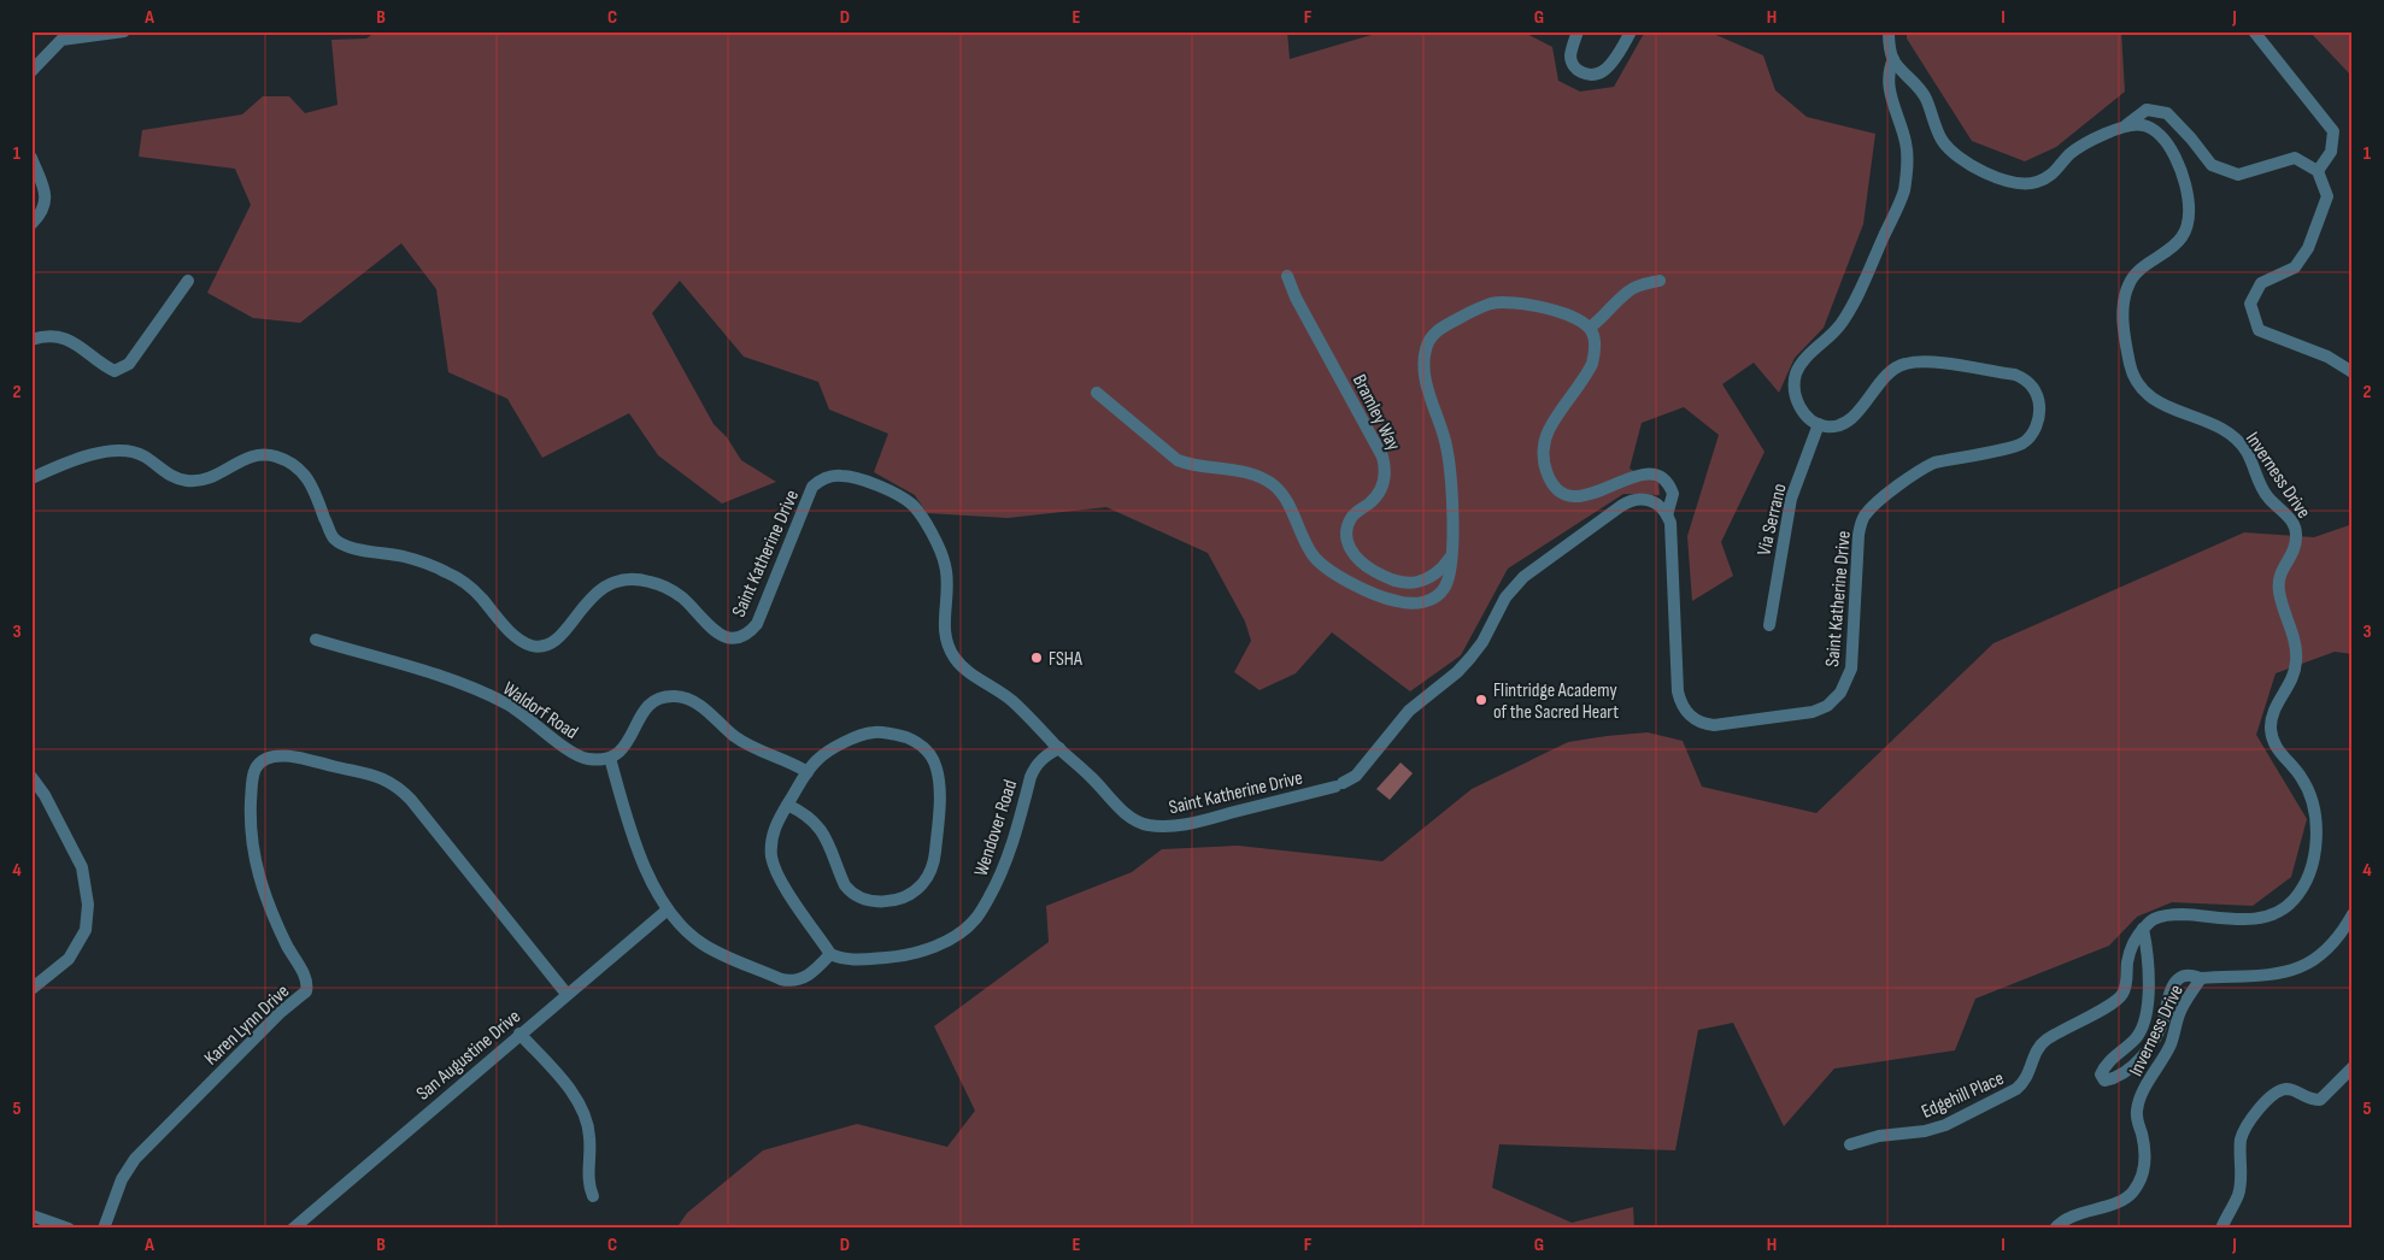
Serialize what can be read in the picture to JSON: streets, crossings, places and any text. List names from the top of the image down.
{
  "streets": {
    "street": [
      "Bramley Way",
      "Inverness Drive",
      "Via Serrano",
      "Saint Katherine Drive",
      "Waldorf Road",
      "Wendover Road",
      "Karen Lynn Drive",
      "San Augustine Drive",
      "Edgehill Place"
    ]
  },
  "crossings": [
    ["Inverness Drive", "Edgehill Place"],
    ["Via Serrano", "Saint Katherine Drive"],
    ["Saint Katherine Drive", "Wendover Road"],
    ["Karen Lynn Drive", "San Augustine Drive"]
  ],
  "places": ["FSHA", "Flintridge Academy of the Sacred Heart"],
  "grid": {
    "columns": [
      "A",
      "B",
      "C",
      "D",
      "E",
      "F",
      "G",
      "H",
      "I",
      "J"
    ],
    "rows": [
      "1",
      "2",
      "3",
      "4",
      "5"
    ]
  }
}
